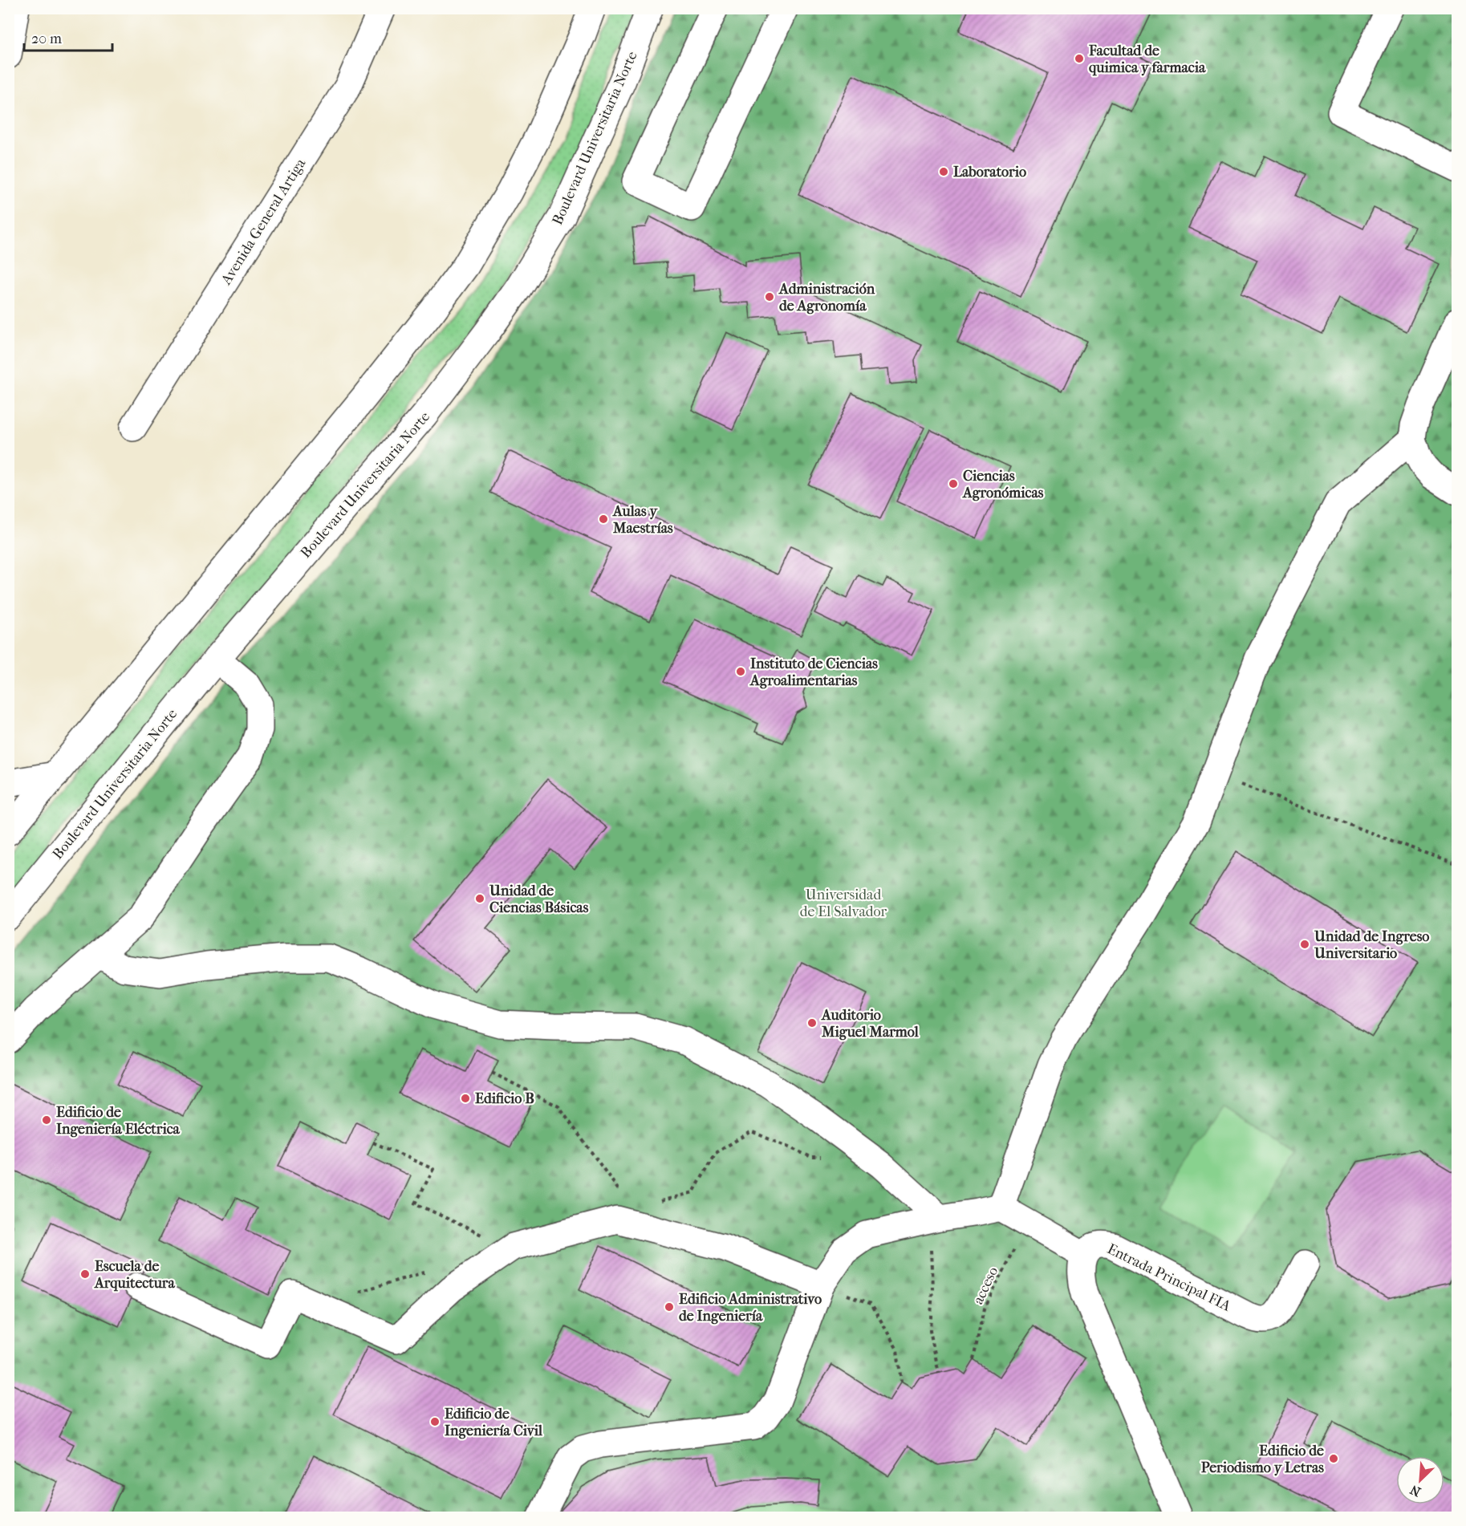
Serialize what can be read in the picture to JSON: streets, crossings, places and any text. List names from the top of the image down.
{
  "streets": {
    "main road": ["Boulevard Universitaria Norte", "Avenida General Artiga", "Entrada Principal FIA"],
    "path": ["acceso"]
  },
  "parks": ["Universidad de El Salvador"],
  "places": [
    "Facultad de quimica y farmacia",
    "Laboratorio",
    "Administración de Agronomía",
    "Ciencias Agronómicas",
    "Aulas y Maestrías",
    "Instituto de Ciencias Agroalimentarias",
    "Unidad de Ciencias Básicas",
    "Unidad de Ingreso Universitario",
    "Auditorio Miguel Marmol",
    "Edificio B",
    "Edificio de Ingeniería Eléctrica",
    "Escuela de Arquitectura",
    "Edificio Administrativo de Ingeniería",
    "Edificio de Ingeniería Civil",
    "Edificio de Periodismo y Letras"
  ],
  "scale_bar": "20 m",
  "north": "bottom left"
}
